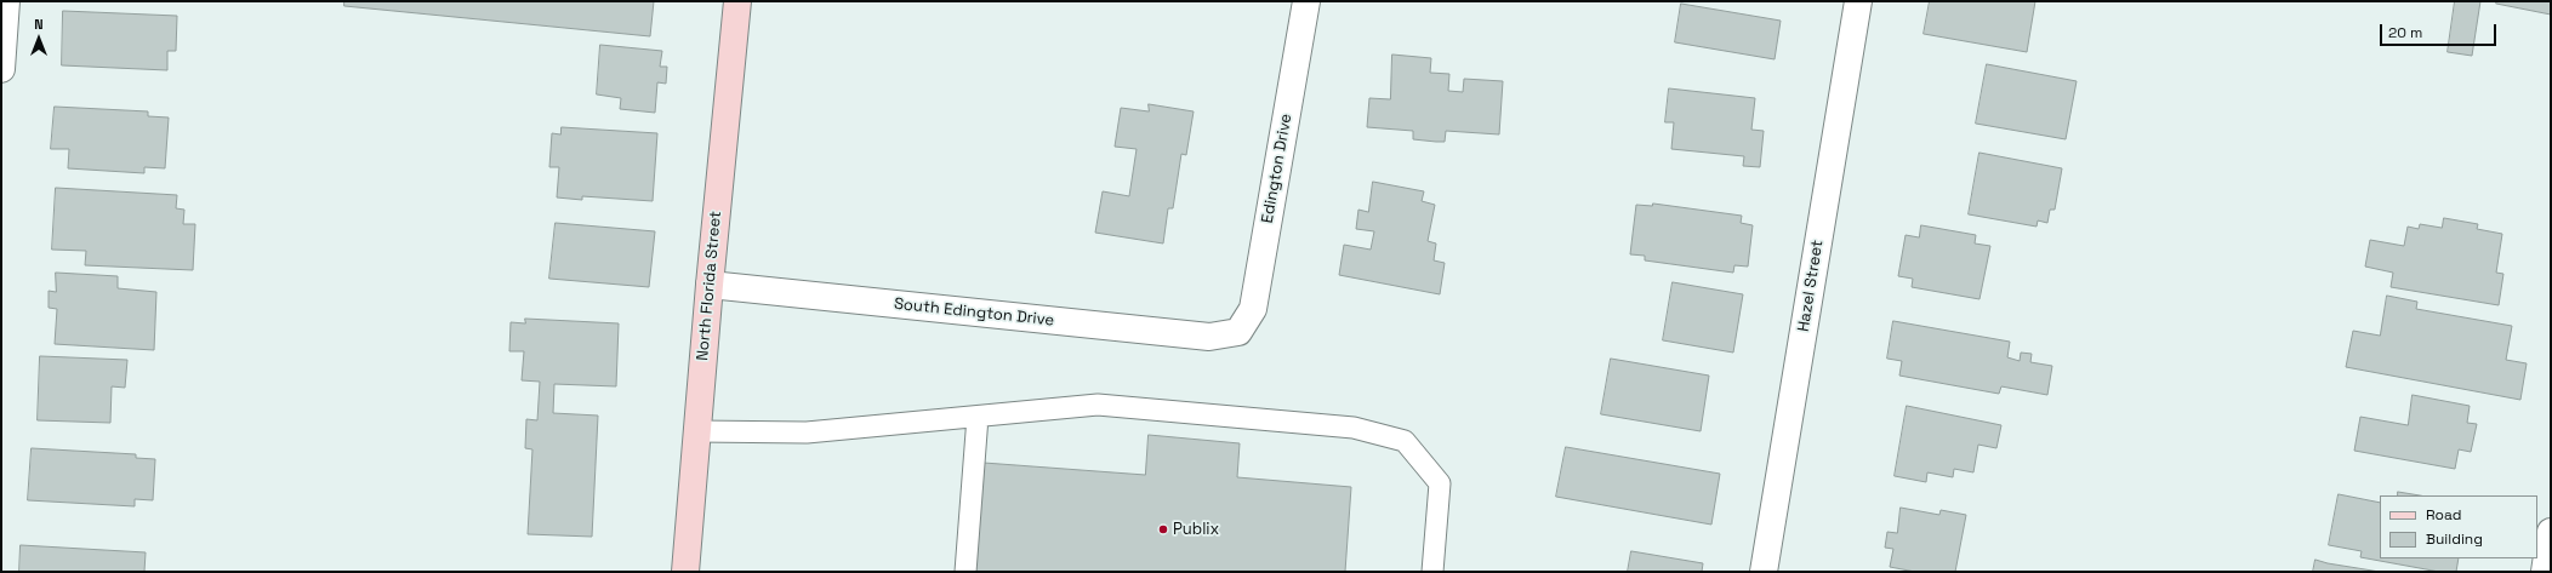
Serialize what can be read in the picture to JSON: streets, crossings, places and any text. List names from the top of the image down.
{
  "streets": {
    "street": [
      "Edington Drive",
      "North Florida Street",
      "Hazel Street",
      "South Edington Drive"
    ]
  },
  "crossings": [
    ["Edington Drive", "South Edington Drive"],
    ["North Florida Street", "South Edington Drive"]
  ],
  "places": ["Publix"],
  "legend": ["Road", "Building"],
  "scale_bar": "20 m",
  "north": "top"
}
